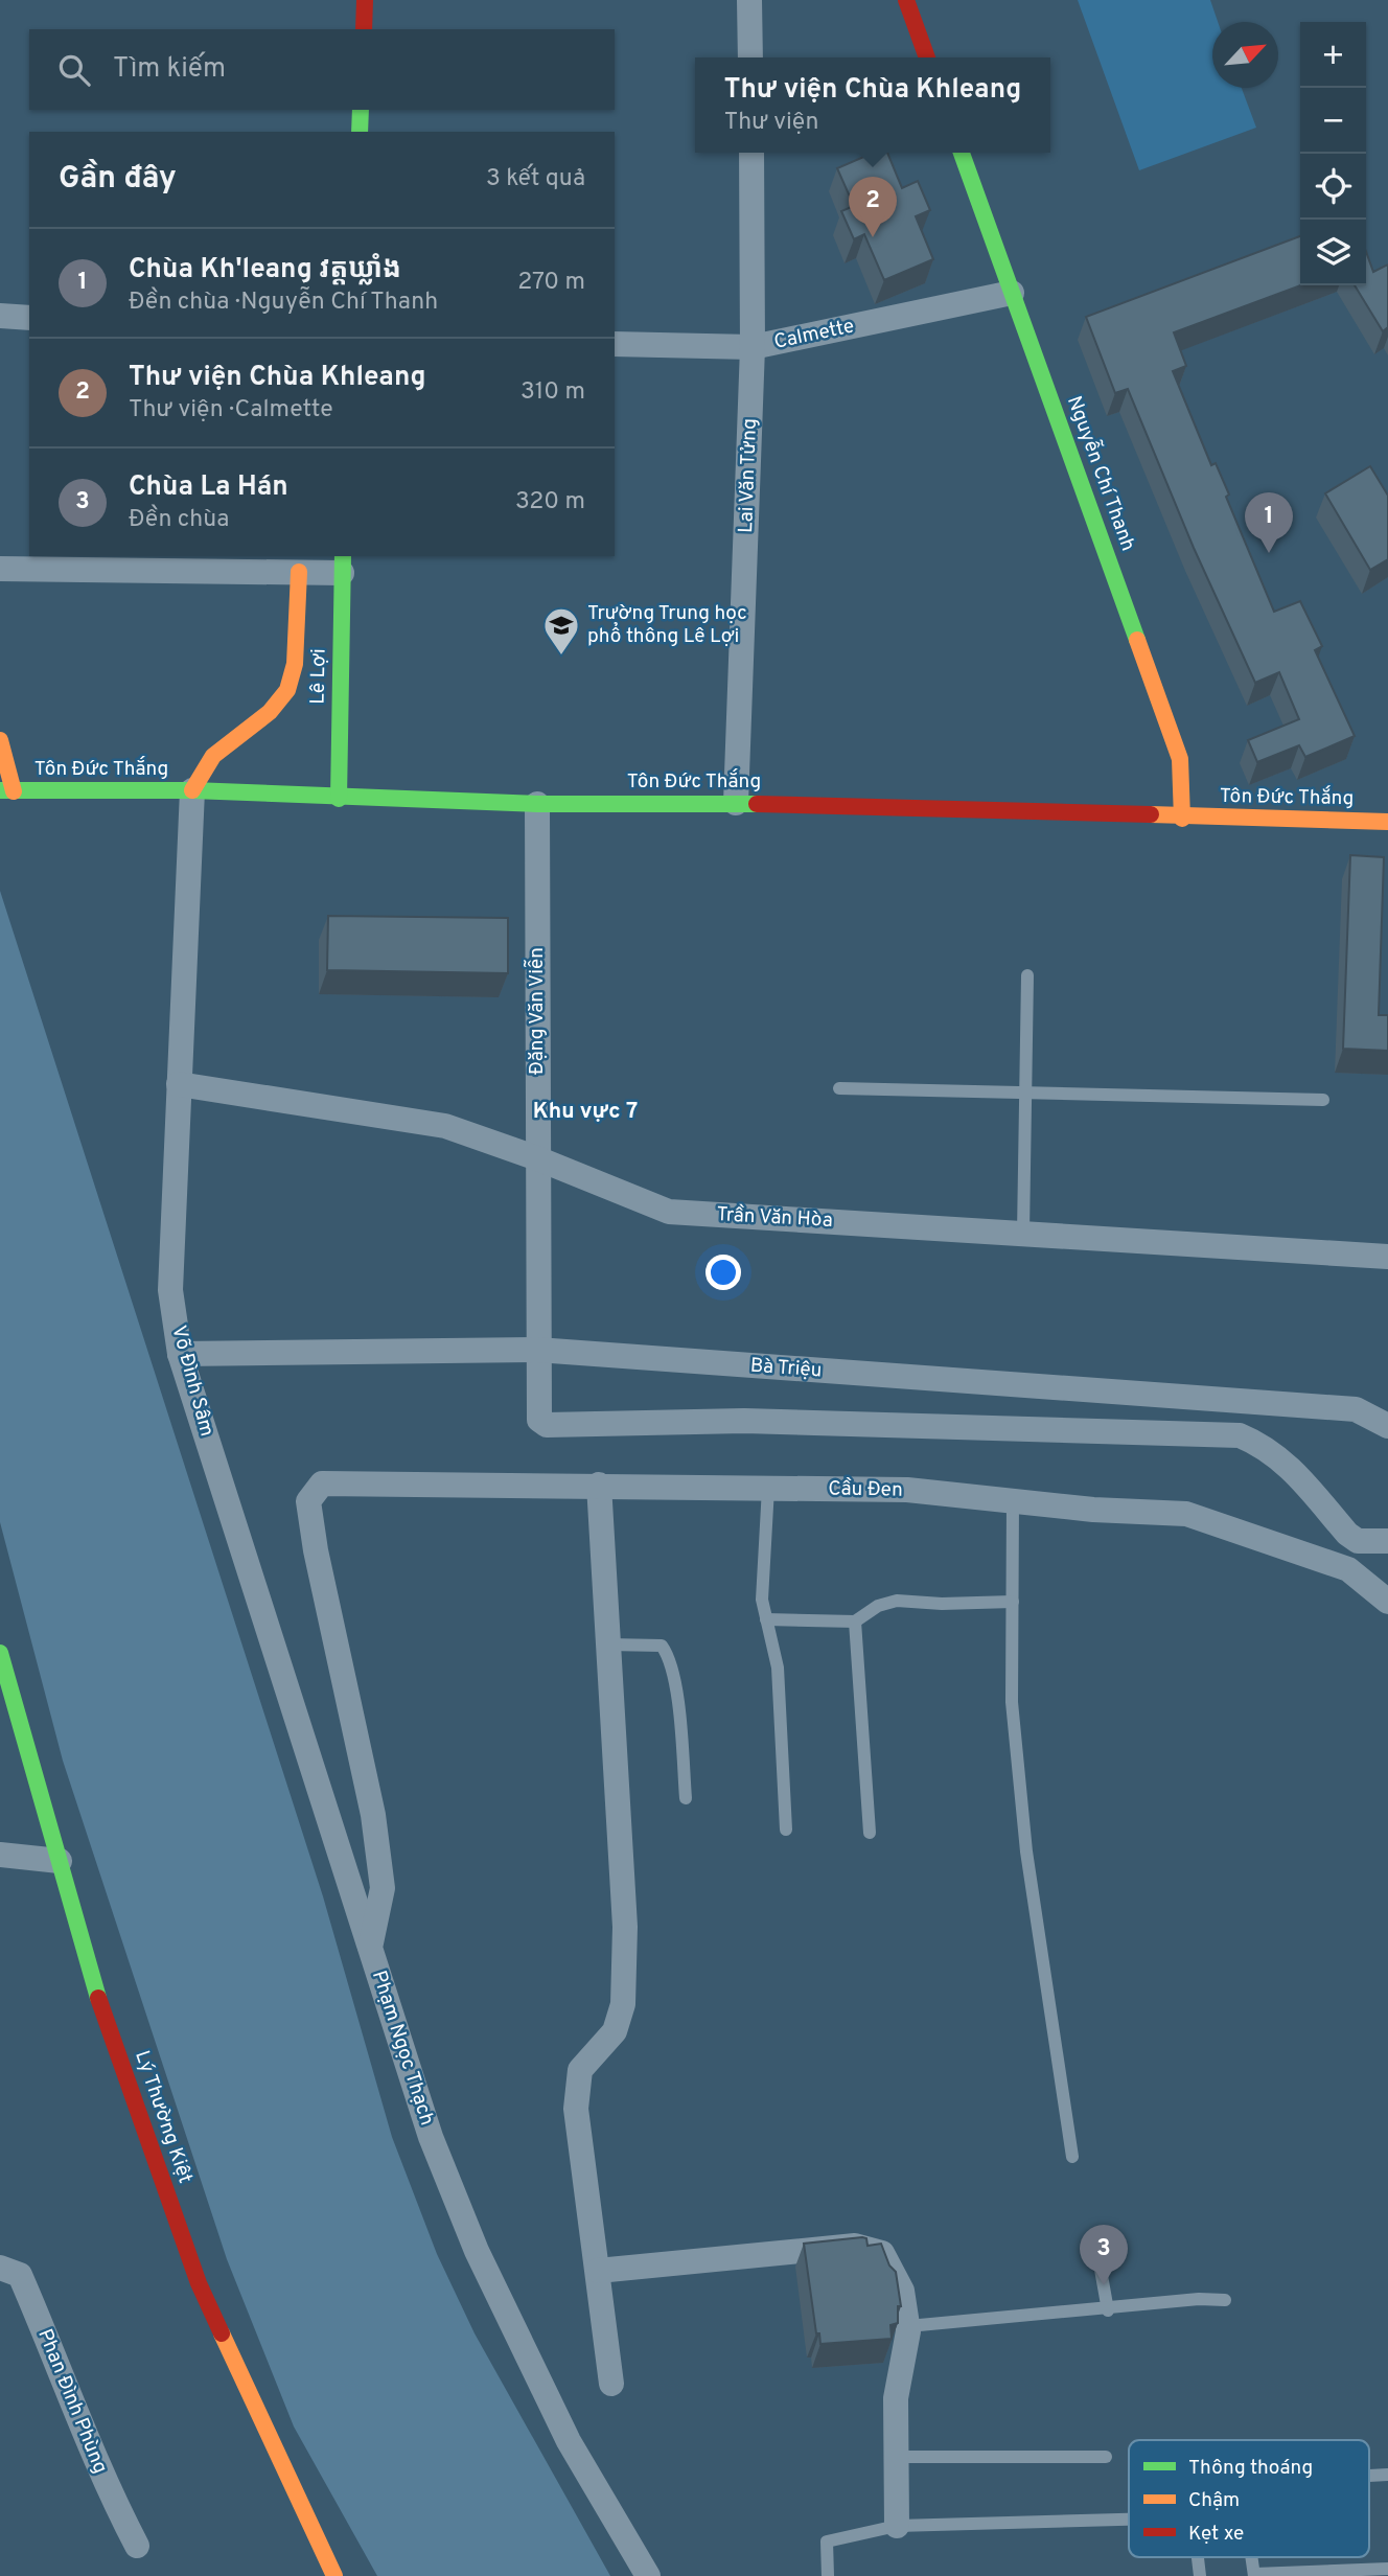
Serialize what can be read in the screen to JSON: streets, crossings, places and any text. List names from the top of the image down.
{
  "streets": {
    "main road": [
      "Nguyễn Chí Thanh",
      "Lê Lợi",
      "Tôn Đức Thắng",
      "Lý Thường Kiệt"
    ],
    "street": [
      "Calmette",
      "Lai Văn Tửng",
      "Đặng Văn Viễn",
      "Trần Văn Hòa",
      "Bà Triệu",
      "Võ Đình Sâm",
      "Cầu Đen",
      "Phạm Ngọc Thạch",
      "Phan Đình Phùng"
    ]
  },
  "crossings": [
    ["Calmette", "Nguyễn Chí Thanh"],
    ["Calmette", "Lai Văn Tửng"],
    ["Nguyễn Chí Thanh", "Tôn Đức Thắng"],
    ["Lai Văn Tửng", "Tôn Đức Thắng"],
    ["Lê Lợi", "Tôn Đức Thắng"],
    ["Tôn Đức Thắng", "Đặng Văn Viễn"],
    ["Tôn Đức Thắng", "Võ Đình Sâm"],
    ["Đặng Văn Viễn", "Trần Văn Hòa"],
    ["Đặng Văn Viễn", "Bà Triệu"],
    ["Trần Văn Hòa", "Võ Đình Sâm"],
    ["Bà Triệu", "Võ Đình Sâm"],
    ["Võ Đình Sâm", "Phạm Ngọc Thạch"],
    ["Cầu Đen", "Phạm Ngọc Thạch"]
  ],
  "districts": ["Khu vực 7"],
  "places": {
    "school or university": ["Trường Trung học phổ thông Lê Lợi"]
  },
  "legend": ["Thông thoáng", "Chậm", "Kẹt xe"],
  "north": "top right",
  "page": {
    "map_buttons": ["+", "−"],
    "search": "Tìm kiếm",
    "popup": ["Thư viện Chùa Khleang", "Thư viện"],
    "heading": ["Gần đây", "3 kết quả"],
    "pins": ["2", "1", "3"],
    "list": [
      {
        "mark": "1",
        "name": "Chùa Kh'leang វត្តឃ្លាំង",
        "note": "Đền chùa · Nguyễn Chí Thanh",
        "value": "270 m"
      },
      {
        "mark": "2",
        "name": "Thư viện Chùa Khleang",
        "note": "Thư viện · Calmette",
        "value": "310 m"
      },
      {
        "mark": "3",
        "name": "Chùa La Hán",
        "note": "Đền chùa",
        "value": "320 m"
      }
    ]
  }
}
